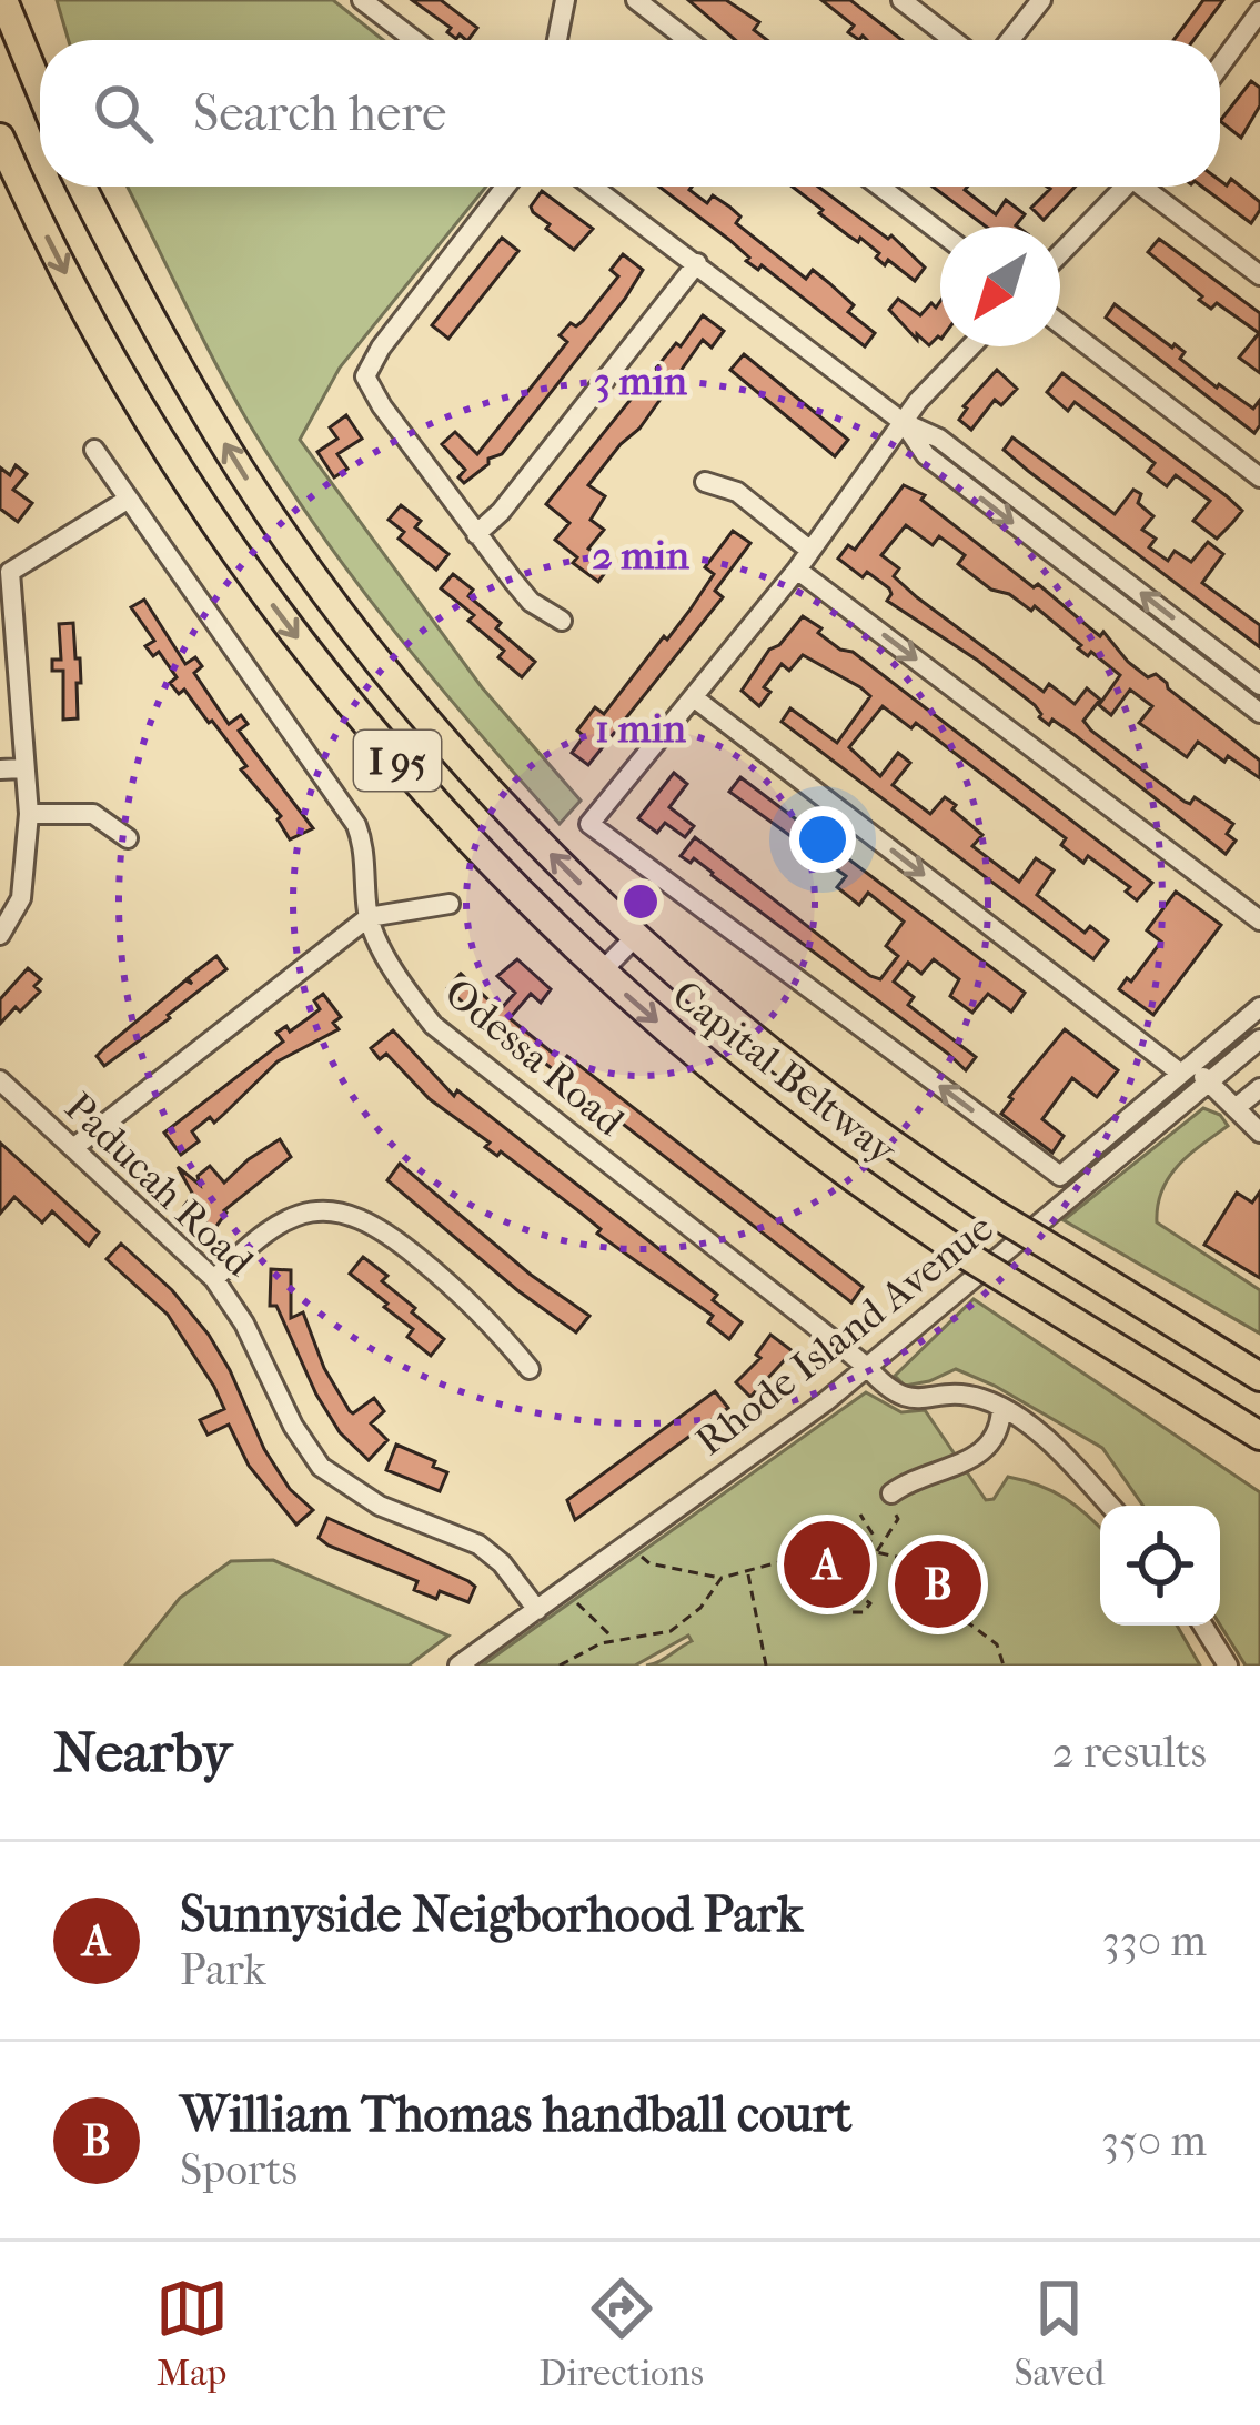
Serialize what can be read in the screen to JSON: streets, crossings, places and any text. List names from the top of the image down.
{
  "streets": {
    "highway": ["I 95", "Capital Beltway"],
    "street": ["Odessa Road", "Paducah Road", "Rhode Island Avenue"]
  },
  "crossings": [
    ["Odessa Road", "Rhode Island Avenue"],
    ["Paducah Road", "Rhode Island Avenue"]
  ],
  "north": "bottom left",
  "page": {
    "search": "Search here",
    "pins": ["A", "B"],
    "heading": ["Nearby", "2 results"],
    "list": [
      {
        "mark": "A",
        "name": "Sunnyside Neigborhood Park",
        "note": "Park",
        "value": "330 m"
      },
      {
        "mark": "B",
        "name": "William Thomas handball court",
        "note": "Sports",
        "value": "350 m"
      }
    ],
    "nav": ["Map", "Directions", "Saved"]
  },
  "rings": ["3 min", "2 min", "1 min"]
}
